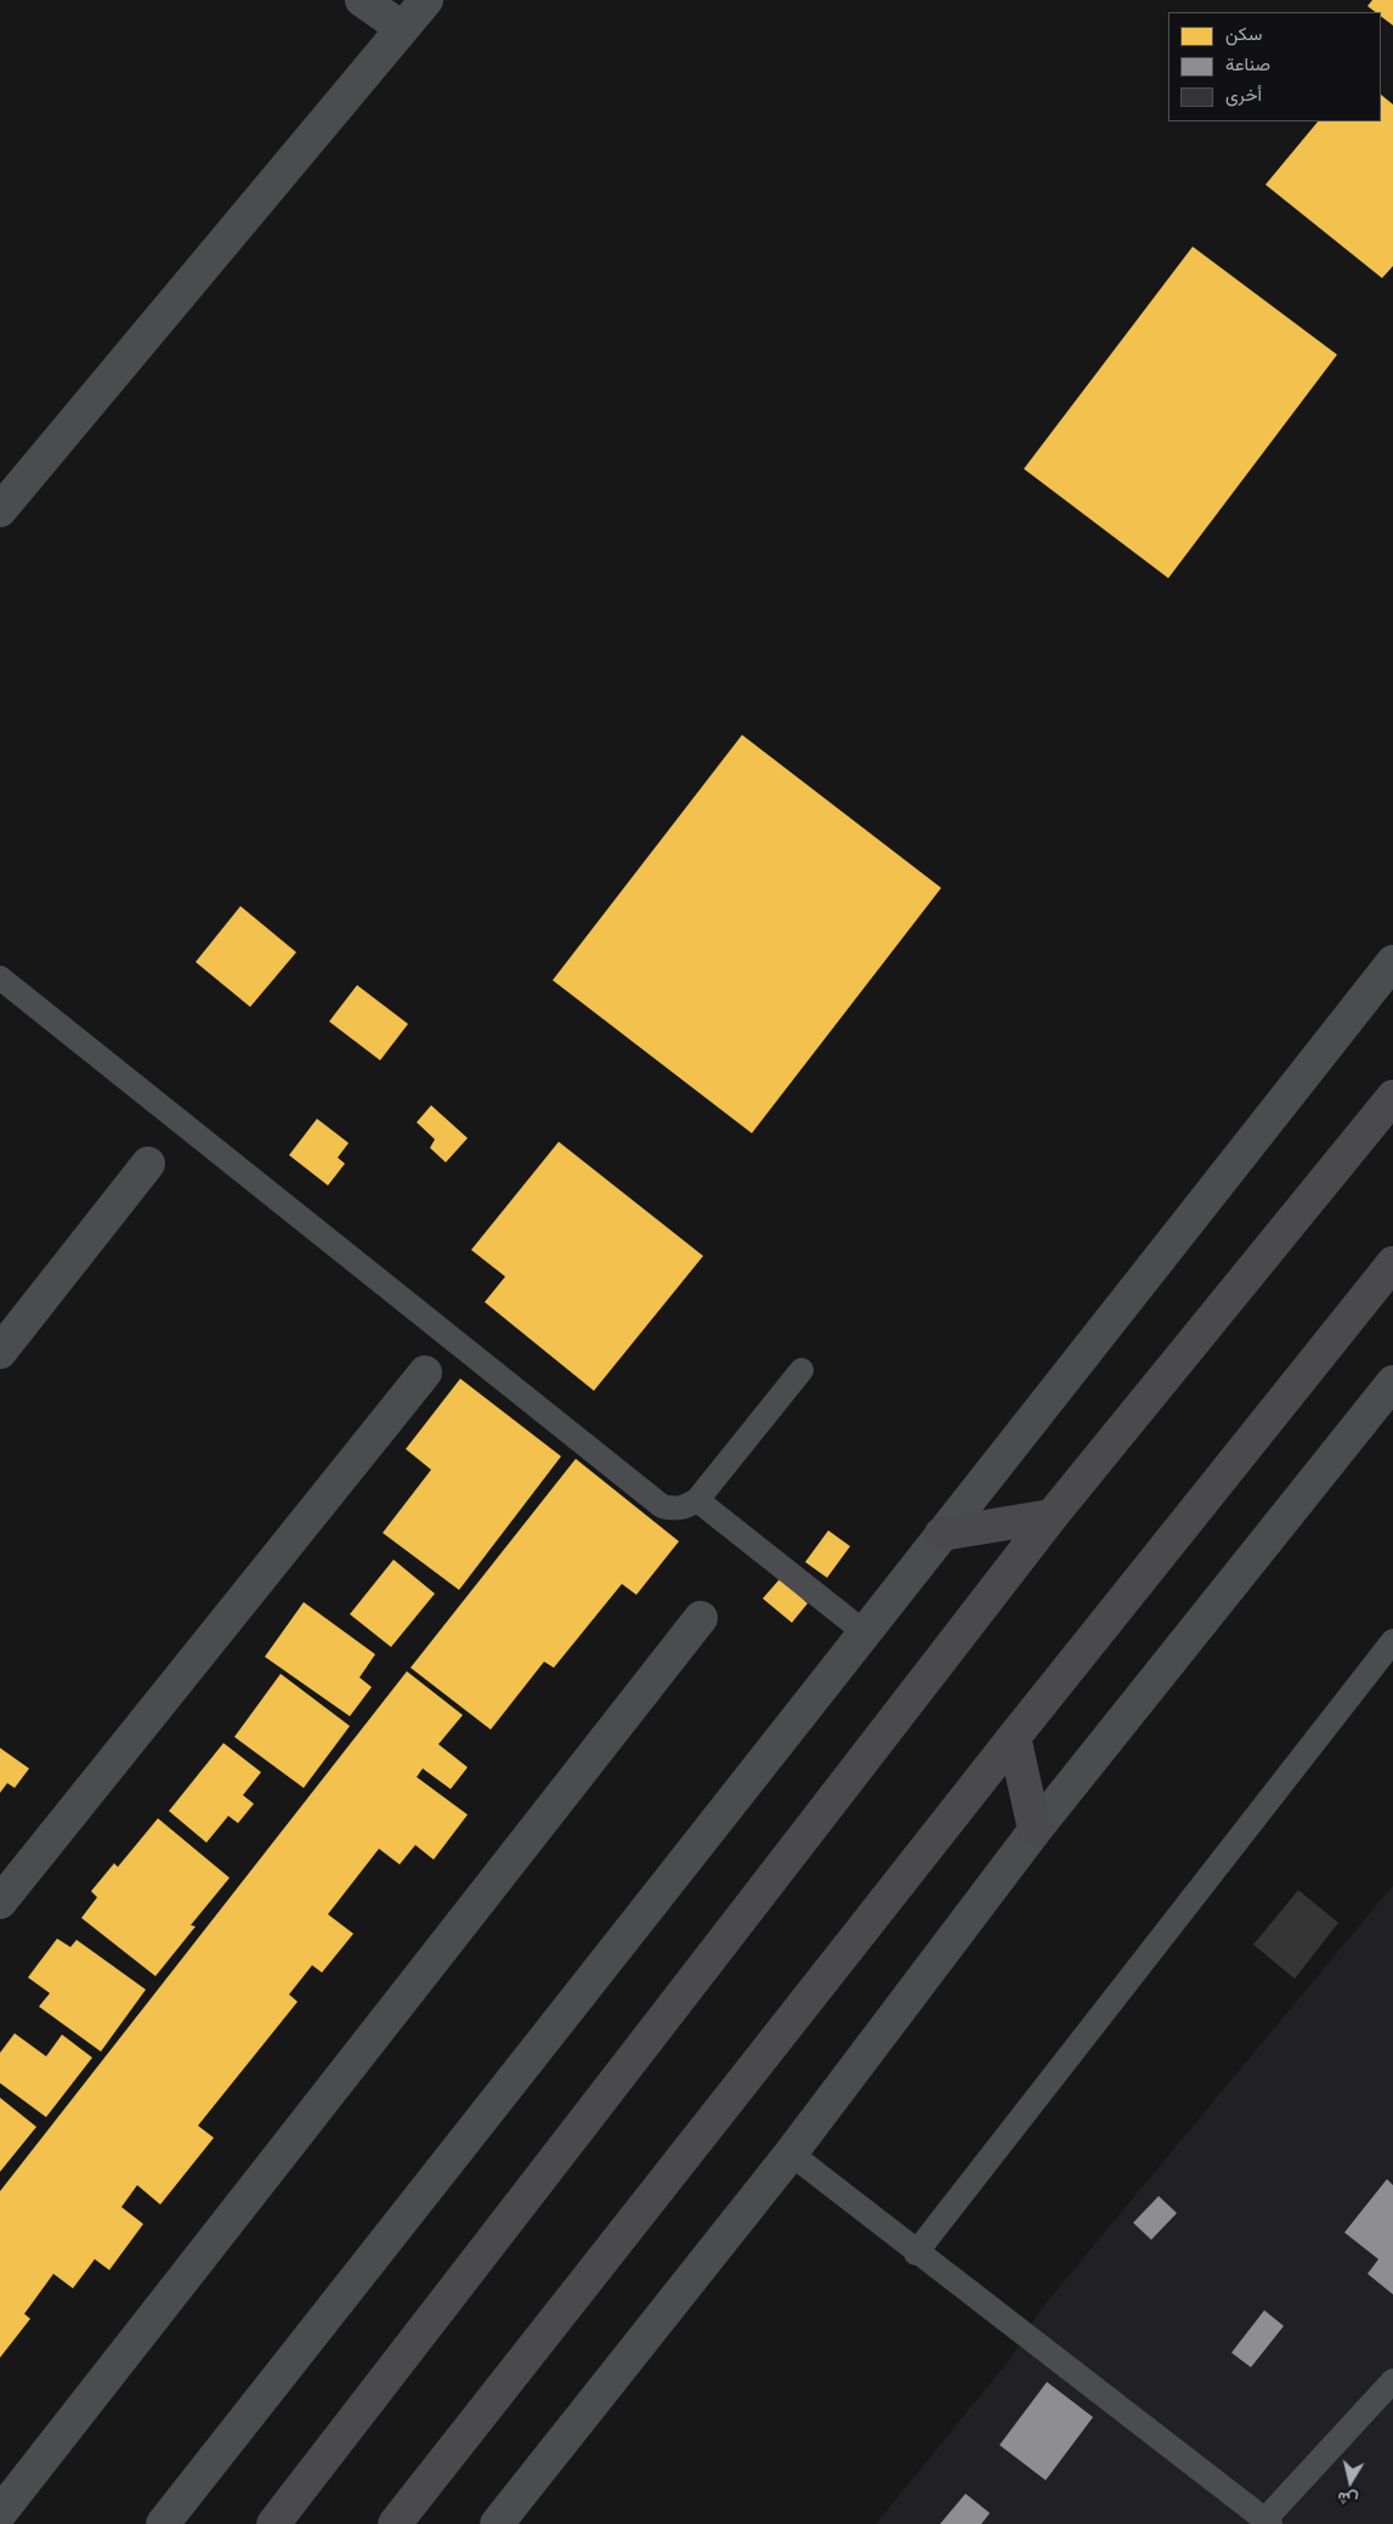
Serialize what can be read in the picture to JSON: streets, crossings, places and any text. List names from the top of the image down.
{
  "legend": ["سكن", "صناعة", "أخرى"],
  "north": "bottom"
}
